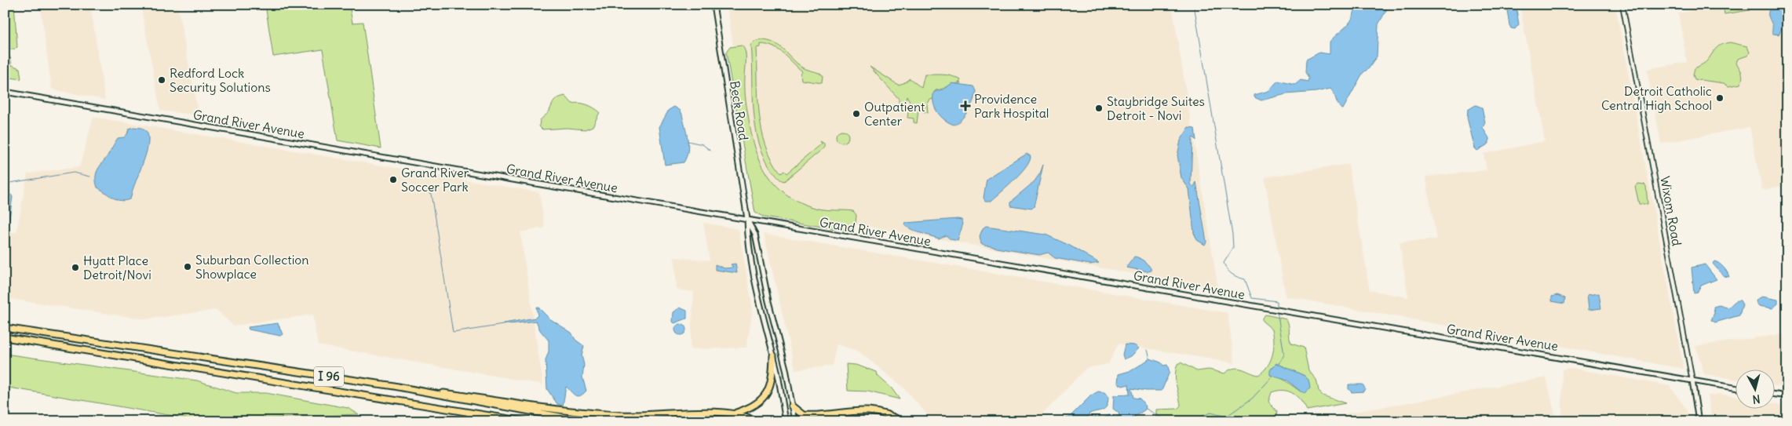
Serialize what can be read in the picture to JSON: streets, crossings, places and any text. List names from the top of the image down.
{
  "streets": {
    "highway": ["I 96"],
    "main road": ["Beck Road", "Grand River Avenue", "Wixom Road"]
  },
  "crossings": [
    ["Beck Road", "Grand River Avenue"],
    ["Grand River Avenue", "Wixom Road"]
  ],
  "places": {
    "other": [
      "Redford Lock Security Solutions",
      "Detroit Catholic Central High School",
      "Staybridge Suites Detroit - Novi",
      "Outpatient Center",
      "Grand River Soccer Park",
      "Suburban Collection Showplace",
      "Hyatt Place Detroit/Novi"
    ],
    "health": ["Providence Park Hospital"]
  },
  "north": "bottom"
}
